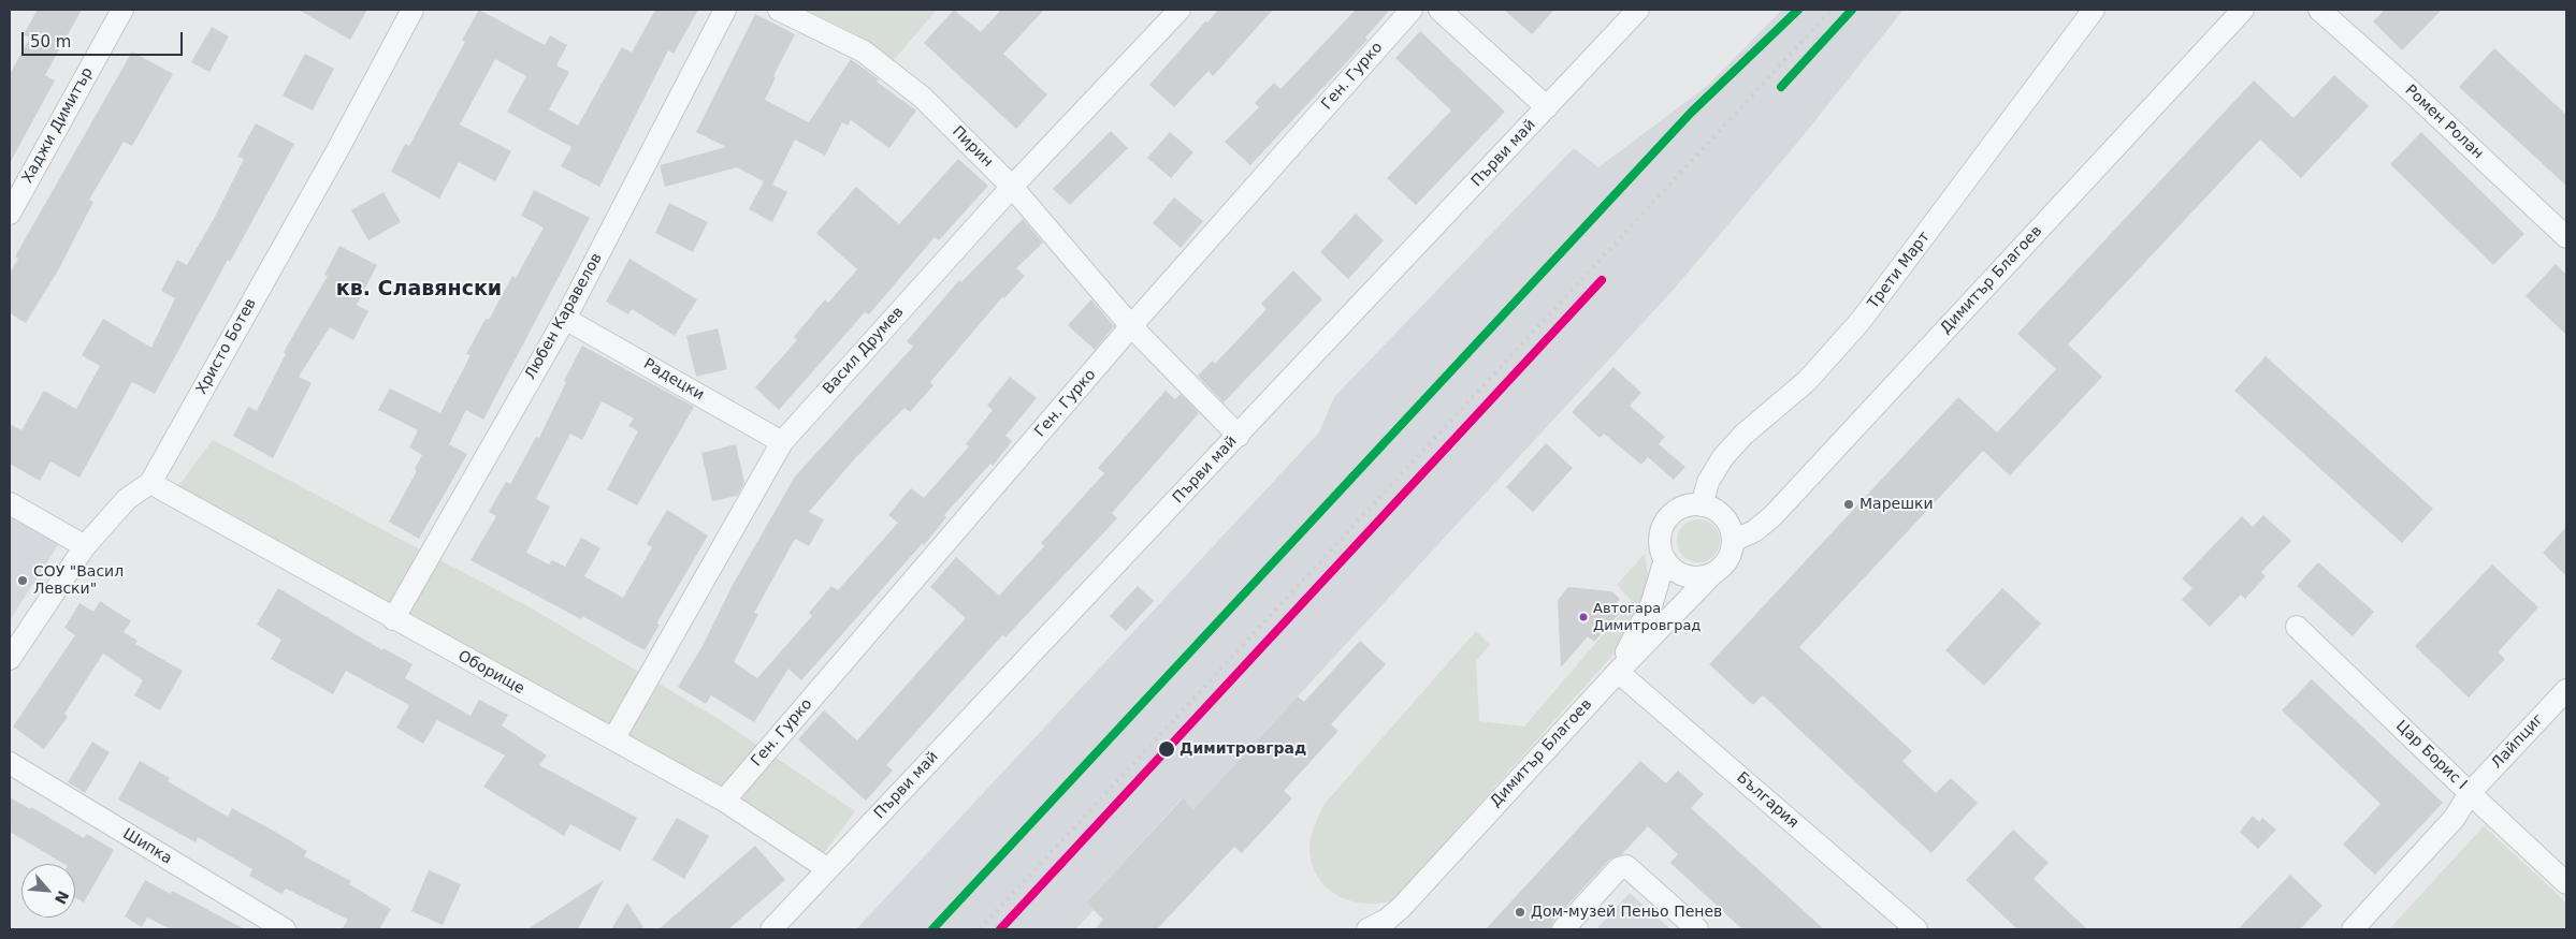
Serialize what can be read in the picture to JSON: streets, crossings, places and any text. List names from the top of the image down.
{
  "streets": {
    "street": [
      "Ген. Гурко",
      "Ромен Ролан",
      "Хаджи Димитър",
      "Пирин",
      "Първи май",
      "Трети Март",
      "Димитър Благоев",
      "Любен Каравелов",
      "Христо Ботев",
      "Васил Друмев",
      "Радецки",
      "Оборище",
      "Лайпциг",
      "Цар Борис I",
      "България",
      "Шипка"
    ]
  },
  "crossings": [
    ["Ген. Гурко", "Пирин"],
    ["Ген. Гурко", "Оборище"],
    ["Пирин", "Първи май"],
    ["Пирин", "Васил Друмев"],
    ["Първи май", "Оборище"],
    ["Трети Март", "Димитър Благоев"],
    ["Димитър Благоев", "България"],
    ["Любен Каравелов", "Радецки"],
    ["Любен Каравелов", "Оборище"],
    ["Христо Ботев", "Оборище"],
    ["Васил Друмев", "Радецки"],
    ["Васил Друмев", "Оборище"],
    ["Лайпциг", "Цар Борис I"]
  ],
  "districts": ["кв. Славянски"],
  "places": [
    "Марешки",
    "СОУ \"Васил Левски\"",
    "Автогара Димитровград",
    "Димитровград",
    "Дом-музей Пеньо Пенев"
  ],
  "scale_bar": "50 m",
  "north": "bottom right"
}
